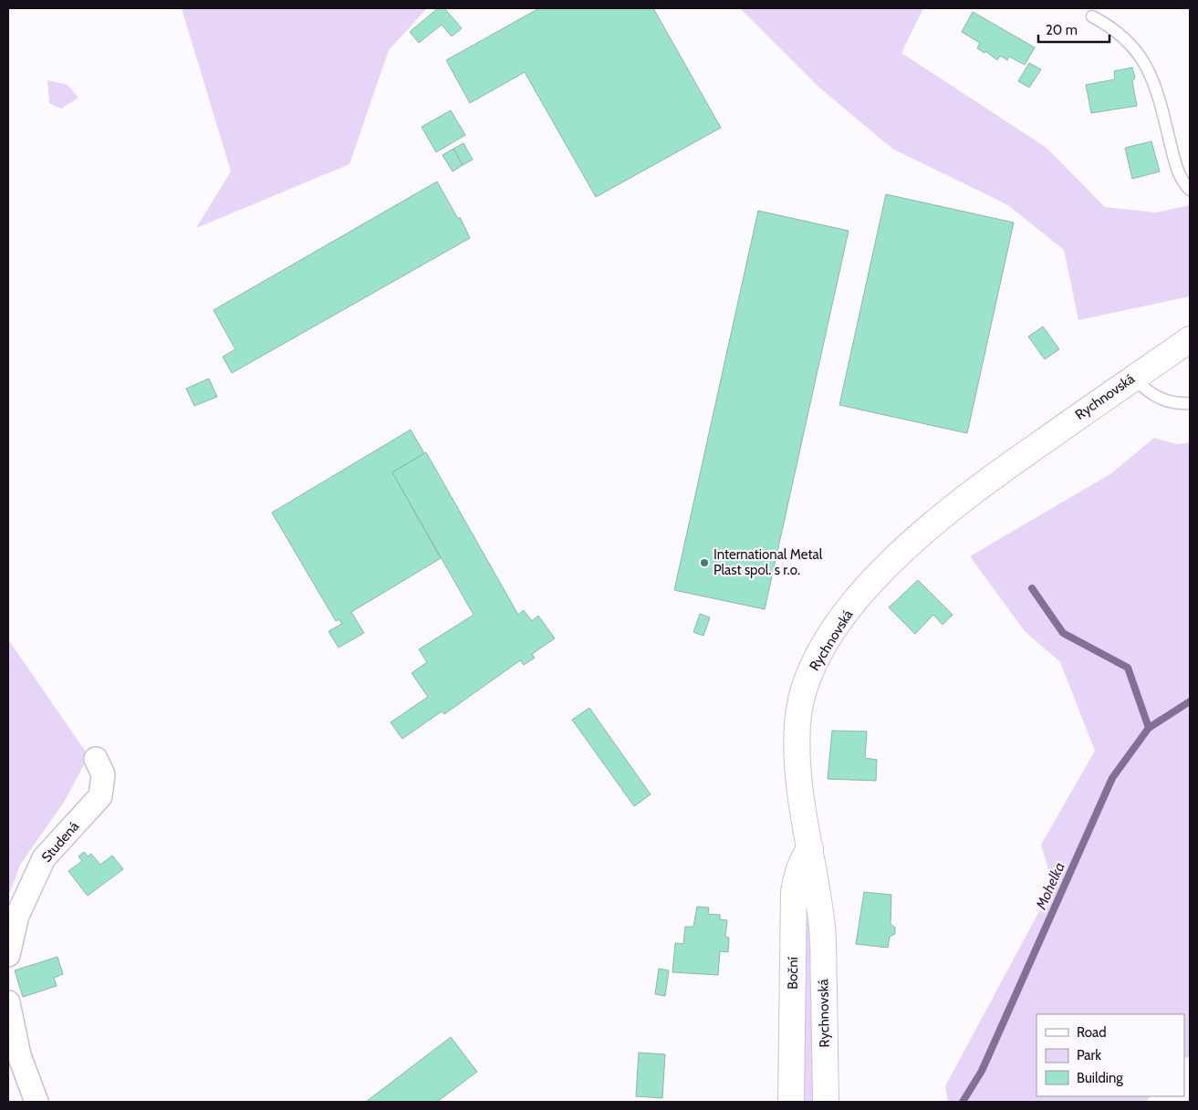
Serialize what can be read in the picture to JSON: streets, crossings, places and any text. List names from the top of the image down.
{
  "streets": {
    "street": ["Rychnovská", "Studená", "Boční"]
  },
  "crossings": [
    ["Rychnovská", "Boční"]
  ],
  "water": ["Mohelka"],
  "places": ["International Metal Plast spol. s r.o."],
  "legend": ["Road", "Park", "Building"],
  "scale_bar": "20 m"
}
